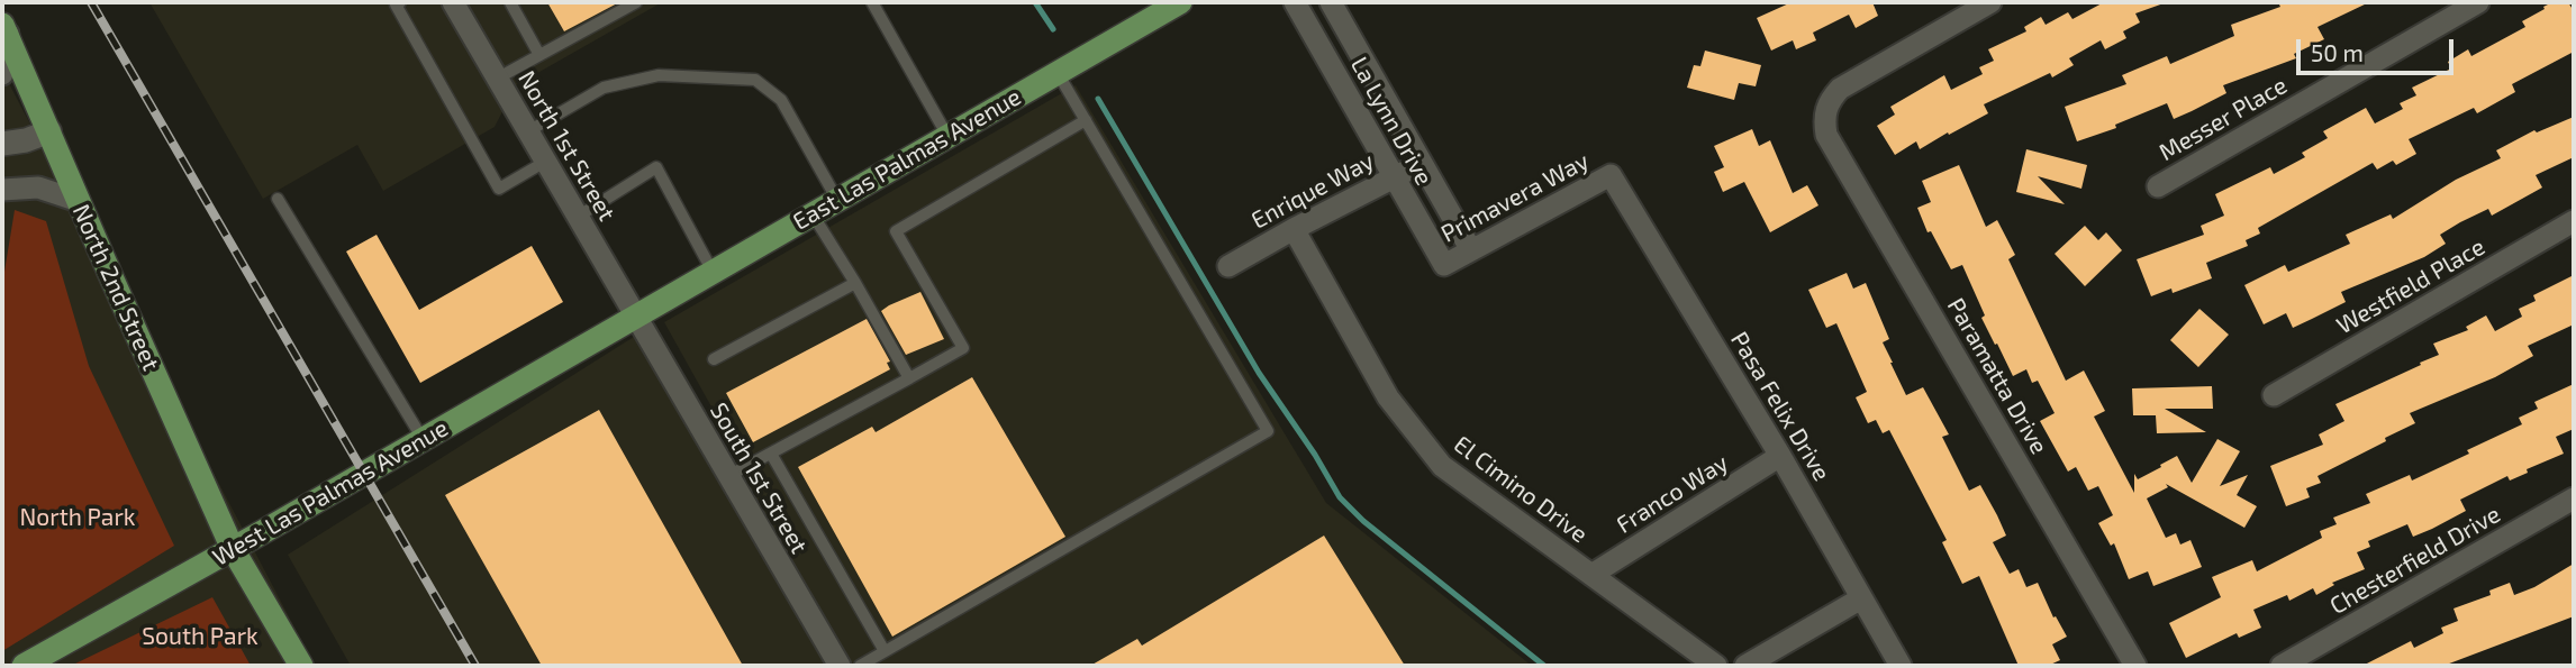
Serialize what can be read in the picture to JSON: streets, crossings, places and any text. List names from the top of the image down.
{
  "streets": {
    "main road": ["East Las Palmas Avenue", "North 2nd Street", "West Las Palmas Avenue"],
    "street": [
      "Messer Place",
      "La Lynn Drive",
      "North 1st Street",
      "Enrique Way",
      "Primavera Way",
      "Westfield Place",
      "Paramatta Drive",
      "Pasa Felix Drive",
      "South 1st Street",
      "El Cimino Drive",
      "Franco Way",
      "Chesterfield Drive"
    ]
  },
  "crossings": [
    ["La Lynn Drive", "Enrique Way"],
    ["La Lynn Drive", "Primavera Way"],
    ["North 1st Street", "East Las Palmas Avenue"],
    ["North 1st Street", "South 1st Street"],
    ["North 1st Street", "West Las Palmas Avenue"],
    ["East Las Palmas Avenue", "South 1st Street"],
    ["East Las Palmas Avenue", "West Las Palmas Avenue"],
    ["Enrique Way", "El Cimino Drive"],
    ["Primavera Way", "Pasa Felix Drive"],
    ["North 2nd Street", "West Las Palmas Avenue"],
    ["Pasa Felix Drive", "Franco Way"],
    ["South 1st Street", "West Las Palmas Avenue"],
    ["El Cimino Drive", "Franco Way"]
  ],
  "parks": ["North Park", "South Park"],
  "scale_bar": "50 m"
}
